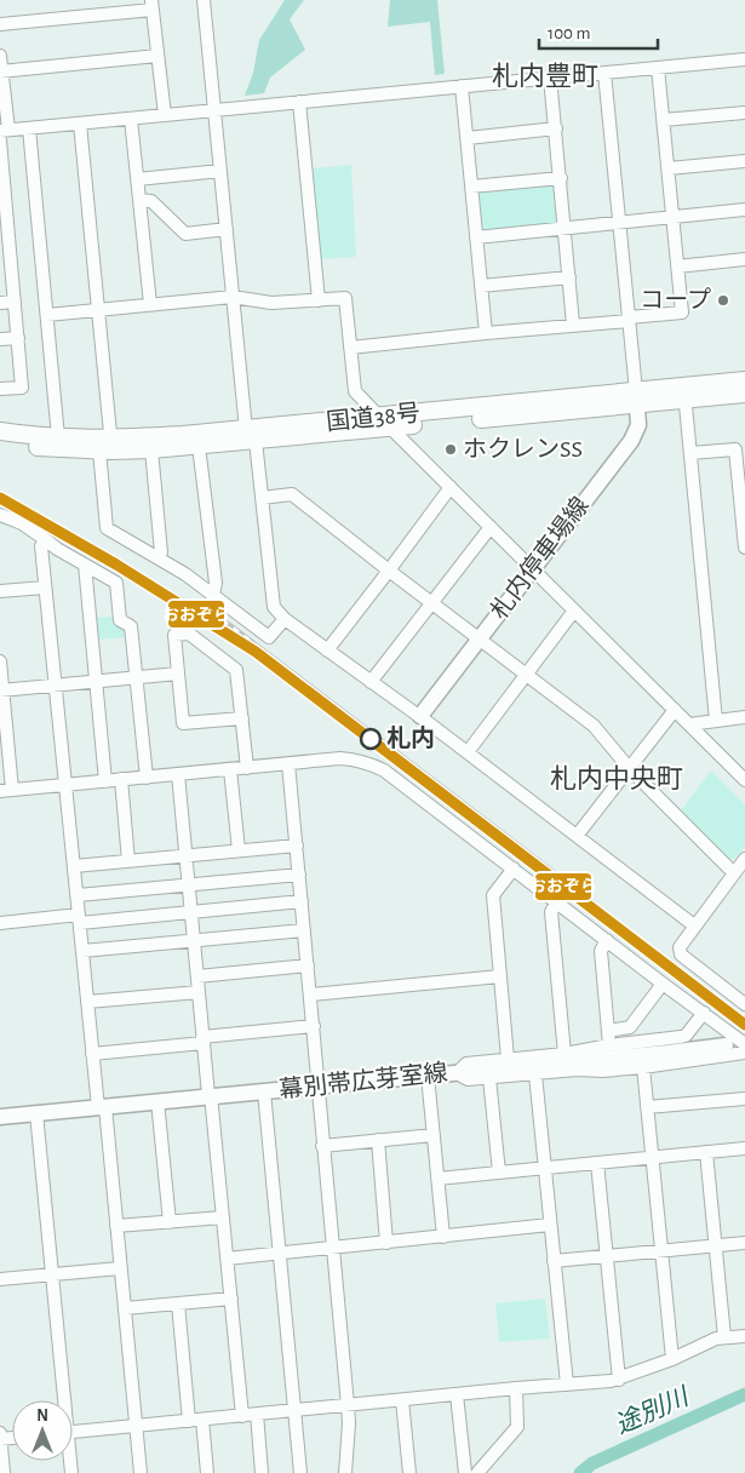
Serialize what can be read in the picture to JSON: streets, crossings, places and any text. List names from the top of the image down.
{
  "streets": {
    "highway": ["国道38号"],
    "main road": ["札内停車場線", "幕別帯広芽室線"]
  },
  "crossings": [
    ["国道38号", "札内停車場線"]
  ],
  "districts": ["札内豊町", "札内中央町"],
  "water": ["途別川"],
  "places": ["コープ", "ホクレンSS", "札内"],
  "lines": ["transit line おおぞら"],
  "scale_bar": "100 m",
  "north": "top"
}
